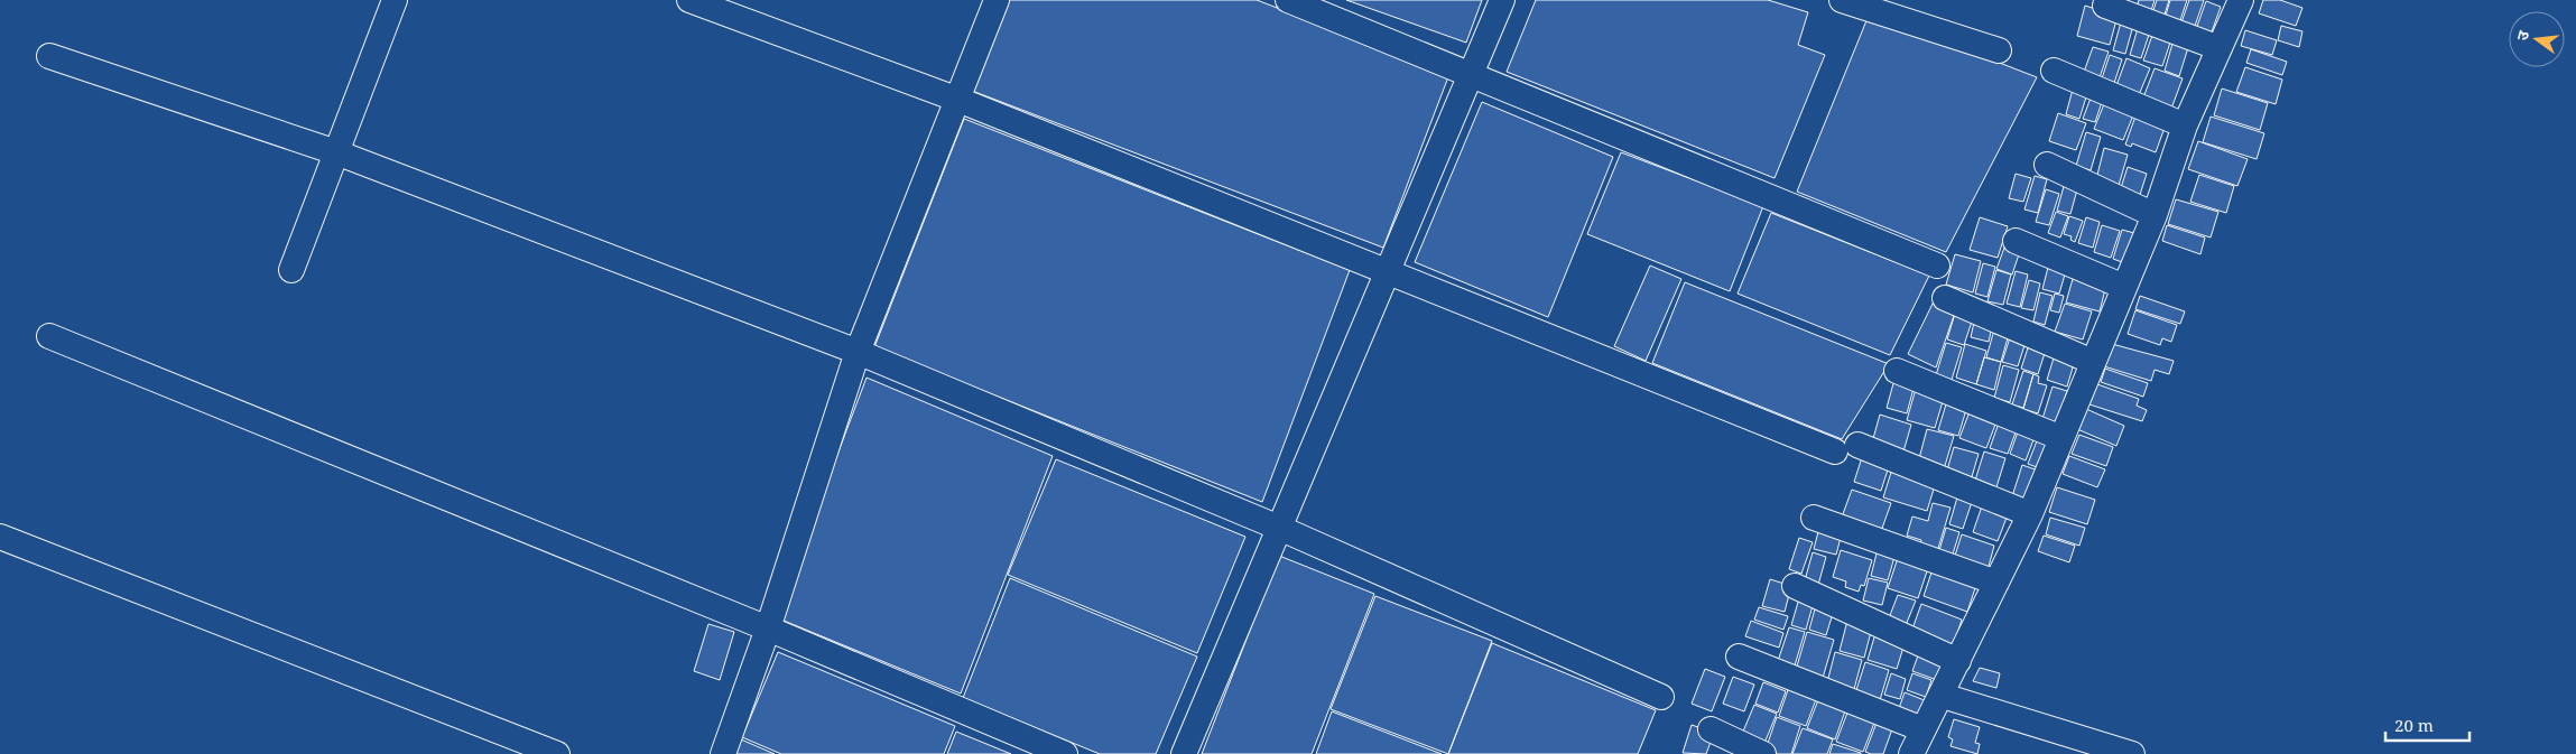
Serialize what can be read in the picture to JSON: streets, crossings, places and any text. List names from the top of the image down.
{
  "scale_bar": "20 m",
  "north": "left"
}
